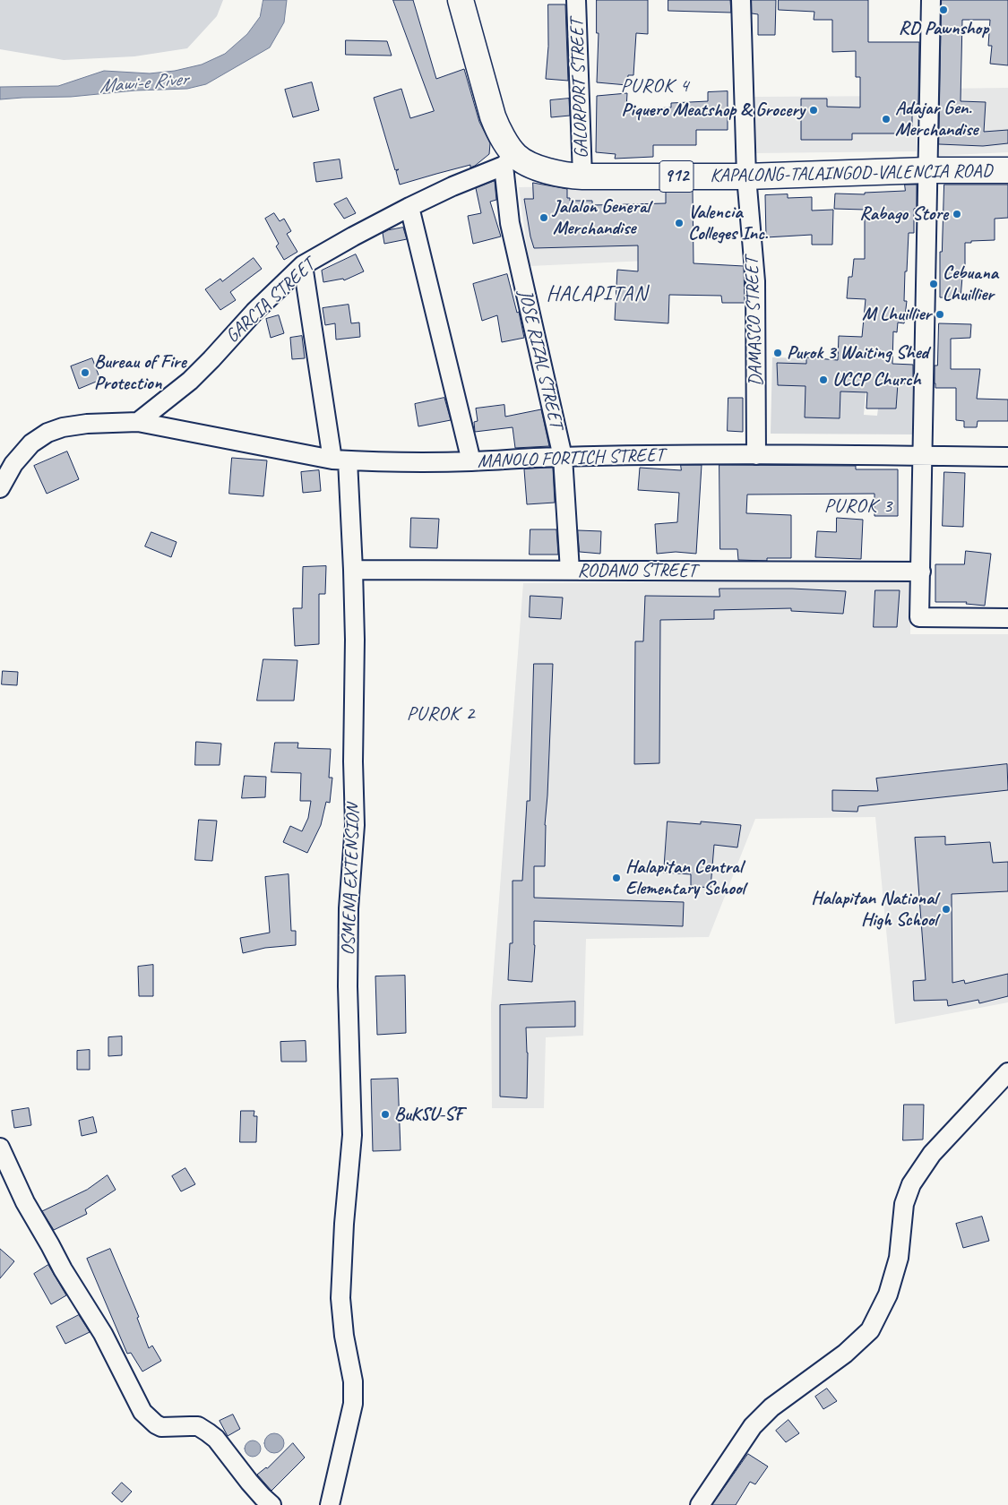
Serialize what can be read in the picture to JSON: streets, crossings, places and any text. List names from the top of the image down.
{
  "streets": {
    "highway": ["KAPALONG-TALAINGOD-VALENCIA ROAD", "912"],
    "street": [
      "GALORPORT STREET",
      "GARCIA STREET",
      "DAMASCO STREET",
      "JOSE RIZAL STREET",
      "MANOLO FORTICH STREET",
      "RODANO STREET",
      "OSMENA EXTENSION"
    ]
  },
  "crossings": [
    ["GALORPORT STREET", "KAPALONG-TALAINGOD-VALENCIA ROAD"],
    ["KAPALONG-TALAINGOD-VALENCIA ROAD", "GARCIA STREET"],
    ["KAPALONG-TALAINGOD-VALENCIA ROAD", "DAMASCO STREET"],
    ["KAPALONG-TALAINGOD-VALENCIA ROAD", "JOSE RIZAL STREET"],
    ["GARCIA STREET", "JOSE RIZAL STREET"],
    ["GARCIA STREET", "MANOLO FORTICH STREET"],
    ["GARCIA STREET", "OSMENA EXTENSION"],
    ["DAMASCO STREET", "MANOLO FORTICH STREET"],
    ["JOSE RIZAL STREET", "MANOLO FORTICH STREET"],
    ["JOSE RIZAL STREET", "RODANO STREET"],
    ["MANOLO FORTICH STREET", "OSMENA EXTENSION"],
    ["RODANO STREET", "OSMENA EXTENSION"]
  ],
  "districts": [
    "PUROK 4",
    "HALAPITAN",
    "PUROK 3",
    "PUROK 2"
  ],
  "water": ["Mawi-e River"],
  "places": [
    "RD Pawnshop",
    "Piquero Meatshop & Grocery",
    "Adajar Gen. Merchandise",
    "Rabago Store",
    "Jalalon General Merchandise",
    "Valencia Colleges Inc.",
    "Cebuana Lhuillier",
    "M Lhuillier",
    "Purok 3 Waiting Shed",
    "Bureau of Fire Protection",
    "UCCP Church",
    "Halapitan Central Elementary School",
    "Halapitan National High School",
    "BuKSU-SF"
  ]
}
